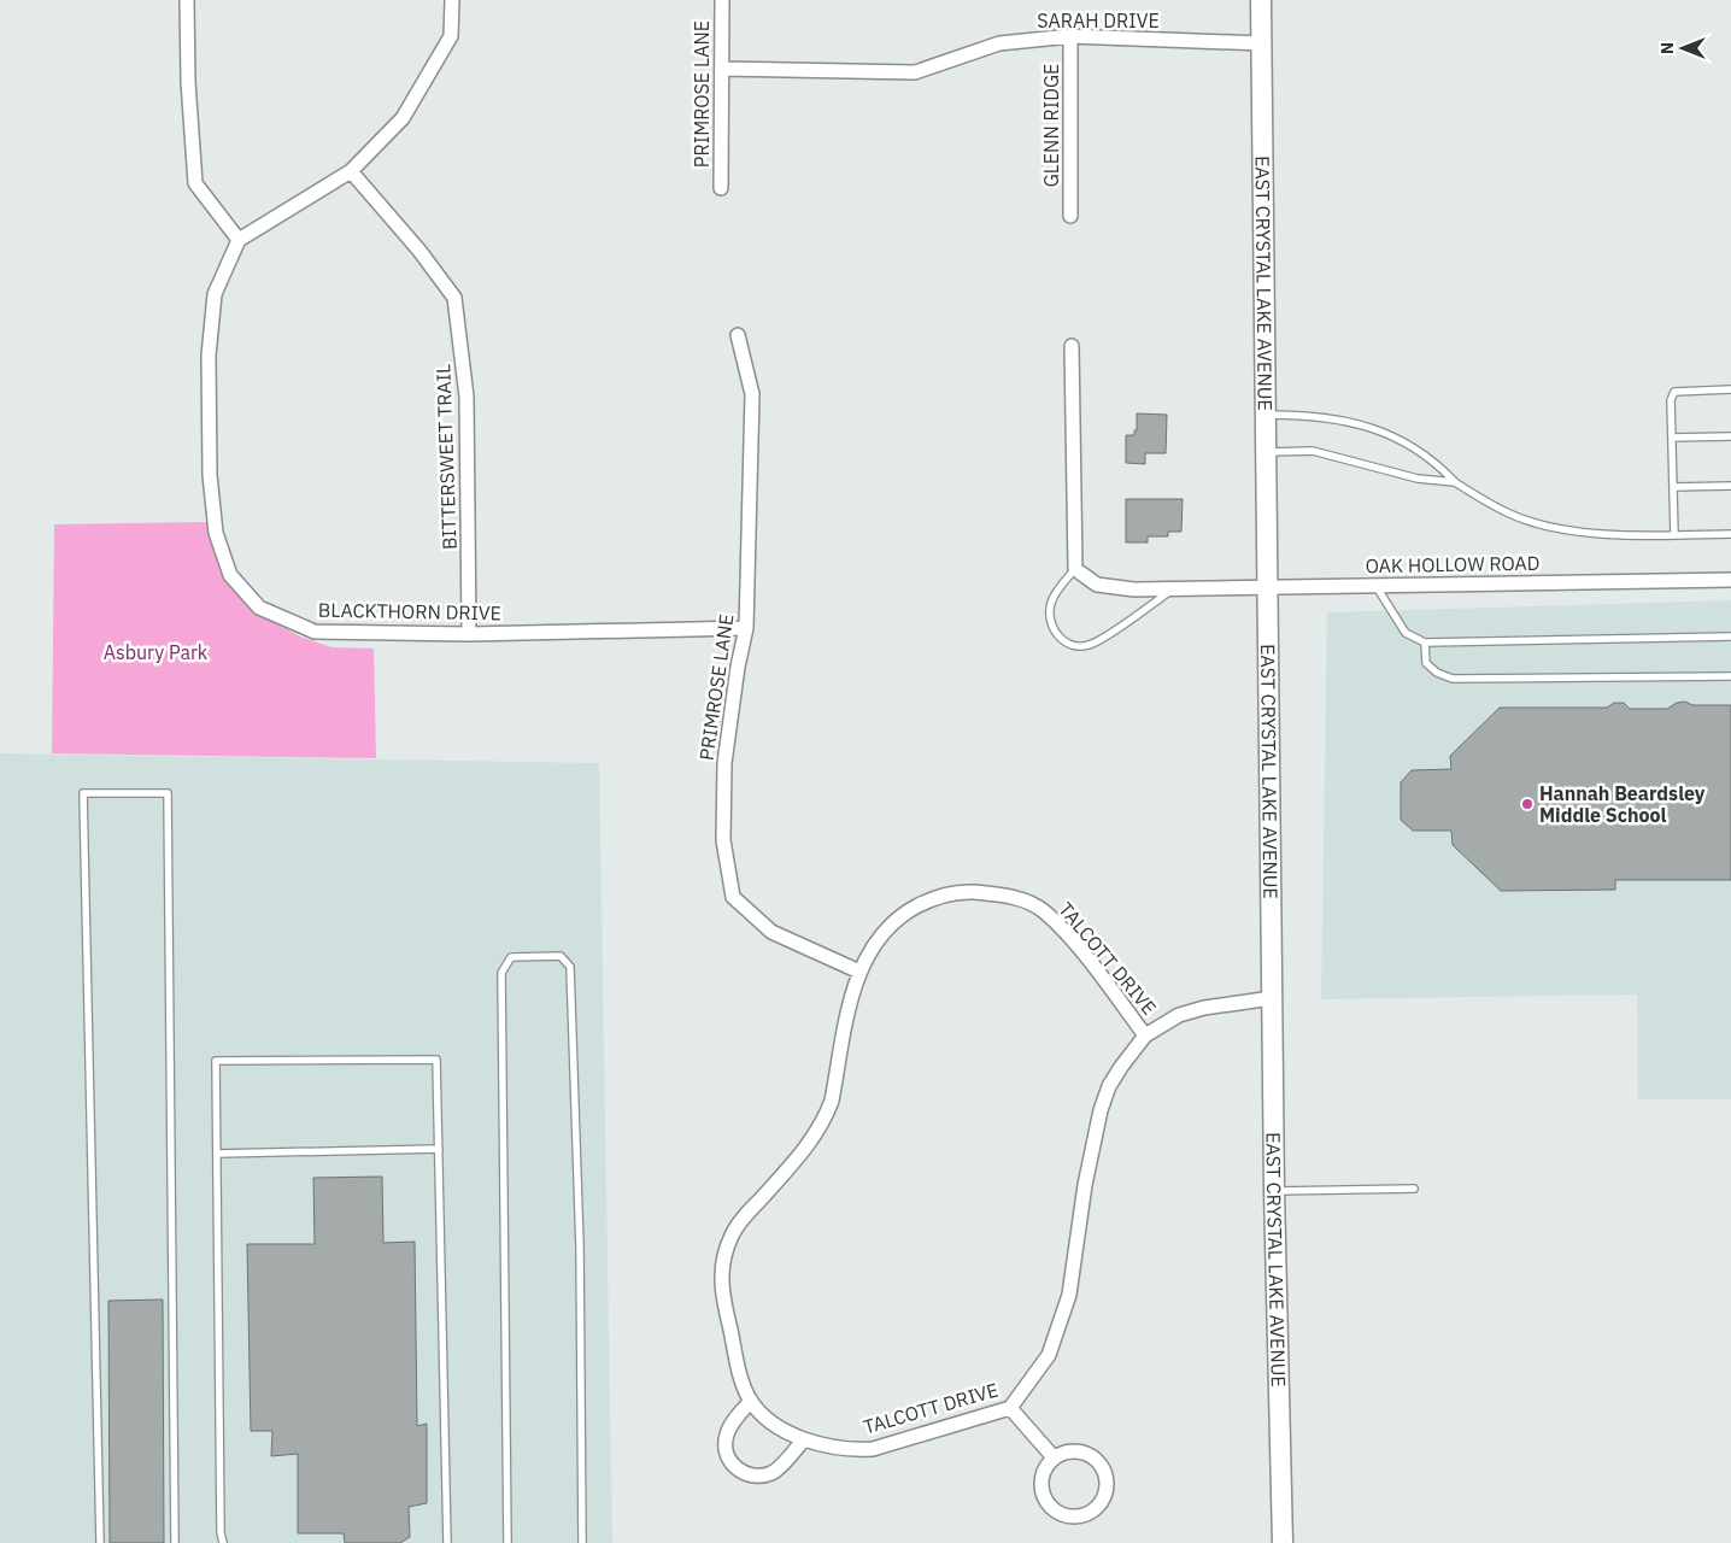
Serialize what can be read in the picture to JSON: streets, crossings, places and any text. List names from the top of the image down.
{
  "streets": {
    "street": [
      "SARAH DRIVE",
      "PRIMROSE LANE",
      "GLENN RIDGE",
      "EAST CRYSTAL LAKE AVENUE",
      "BITTERSWEET TRAIL",
      "OAK HOLLOW ROAD",
      "BLACKTHORN DRIVE",
      "TALCOTT DRIVE"
    ]
  },
  "crossings": [
    ["SARAH DRIVE", "PRIMROSE LANE"],
    ["SARAH DRIVE", "GLENN RIDGE"],
    ["SARAH DRIVE", "EAST CRYSTAL LAKE AVENUE"],
    ["PRIMROSE LANE", "BLACKTHORN DRIVE"],
    ["PRIMROSE LANE", "TALCOTT DRIVE"],
    ["EAST CRYSTAL LAKE AVENUE", "OAK HOLLOW ROAD"],
    ["BITTERSWEET TRAIL", "BLACKTHORN DRIVE"]
  ],
  "parks": ["Asbury Park"],
  "places": ["Hannah Beardsley Middle School"],
  "north": "left"
}
